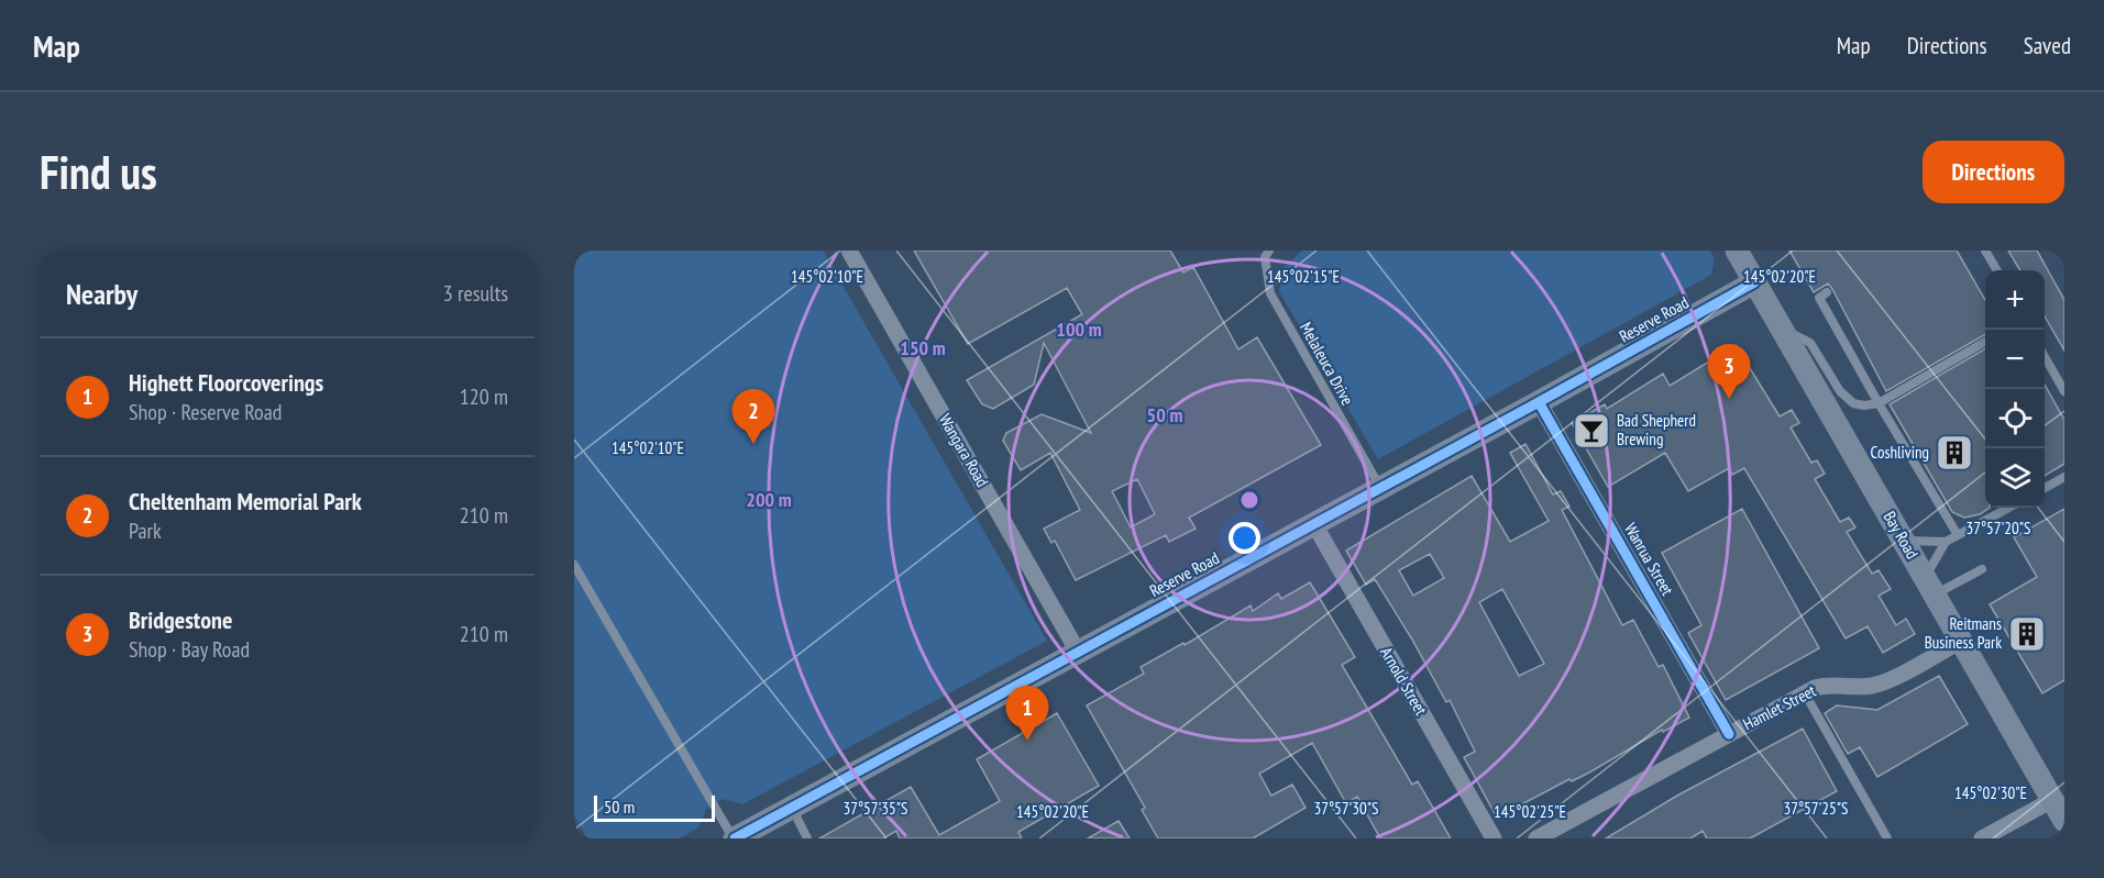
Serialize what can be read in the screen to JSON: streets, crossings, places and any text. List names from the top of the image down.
{
  "streets": {
    "street": [
      "Reserve Road",
      "Wangara Road",
      "Bay Road",
      "Wanrua Street",
      "Arnold Street",
      "Hamlet Street"
    ],
    "lane": ["Melaleuca Drive"]
  },
  "crossings": [
    ["Reserve Road", "Melaleuca Drive"],
    ["Reserve Road", "Wangara Road"],
    ["Reserve Road", "Bay Road"],
    ["Reserve Road", "Wanrua Street"],
    ["Reserve Road", "Arnold Street"],
    ["Bay Road", "Hamlet Street"],
    ["Wanrua Street", "Hamlet Street"]
  ],
  "places": {
    "bar": ["Bad Shepherd Brewing"],
    "building": ["Coshliving", "Reitmans Business Park"]
  },
  "scale_bar": "50 m",
  "page": {
    "header": "Map",
    "nav": ["Map", "Directions", "Saved"],
    "buttons": "Directions",
    "title": "Find us",
    "heading": ["Nearby", "3 results"],
    "map_buttons": ["+", "−"],
    "list": [
      {
        "mark": "1",
        "name": "Highett Floorcoverings",
        "note": "Shop · Reserve Road",
        "value": "120 m"
      },
      {
        "mark": "2",
        "name": "Cheltenham Memorial Park",
        "note": "Park",
        "value": "210 m"
      },
      {
        "mark": "3",
        "name": "Bridgestone",
        "note": "Shop · Bay Road",
        "value": "210 m"
      }
    ],
    "pins": ["3", "2", "1"],
    "scale": "50 m"
  },
  "coordinates": [
    "145°02'10\"E",
    "145°02'15\"E",
    "145°02'20\"E",
    "37°57'20\"S",
    "145°02'30\"E",
    "37°57'35\"S",
    "37°57'30\"S",
    "37°57'25\"S",
    "145°02'25\"E"
  ],
  "rings": [
    "100 m",
    "150 m",
    "50 m",
    "200 m"
  ]
}
